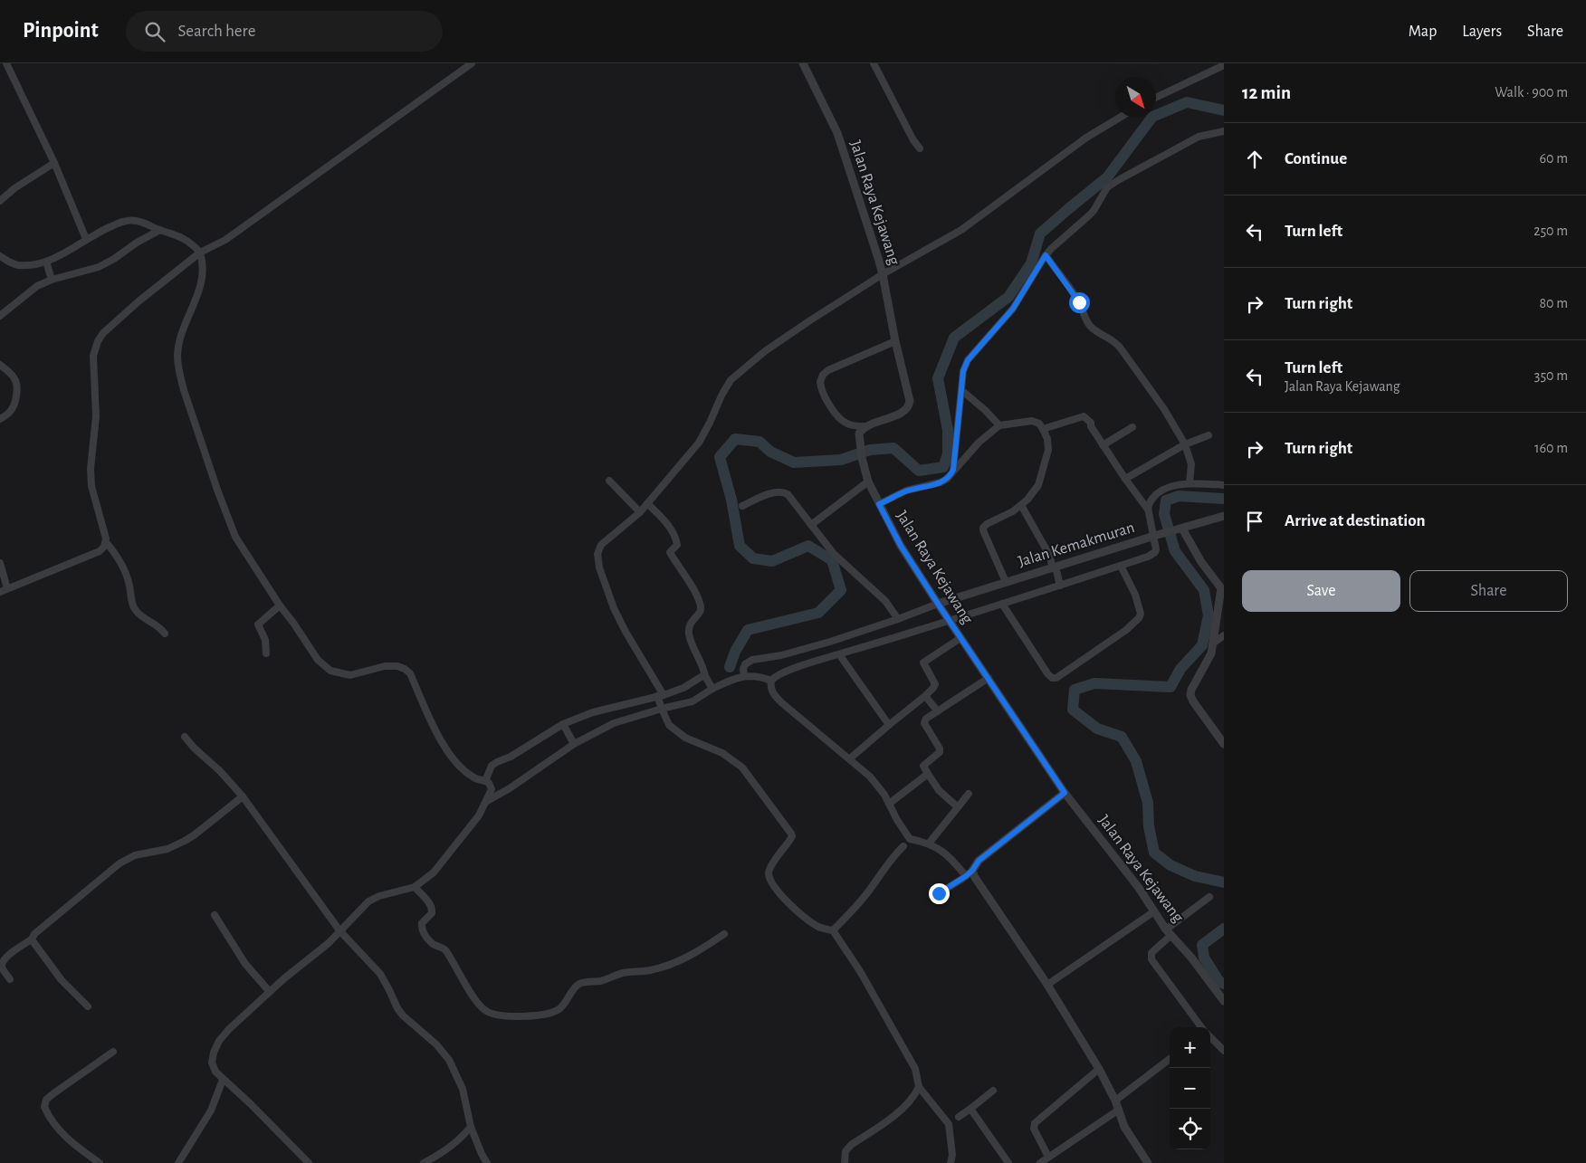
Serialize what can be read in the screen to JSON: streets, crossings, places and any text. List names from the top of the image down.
{
  "streets": {
    "street": ["Jalan Raya Kejawang", "Jalan Kemakmuran"]
  },
  "crossings": [
    ["Jalan Raya Kejawang", "Jalan Kemakmuran"]
  ],
  "north": "bottom right",
  "page": {
    "header": "Pinpoint",
    "search": "Search here",
    "nav": ["Map", "Layers", "Share"],
    "heading": ["12 min", "Walk · 900 m"],
    "list": [
      ["Continue", "60 m"],
      ["Turn left", "250 m"],
      ["Turn right", "80 m"],
      ["Turn left", "Jalan Raya Kejawang", "350 m"],
      ["Turn right", "160 m"],
      "Arrive at destination"
    ],
    "buttons": ["Save", "Share"],
    "map_buttons": ["+", "−"]
  }
}
